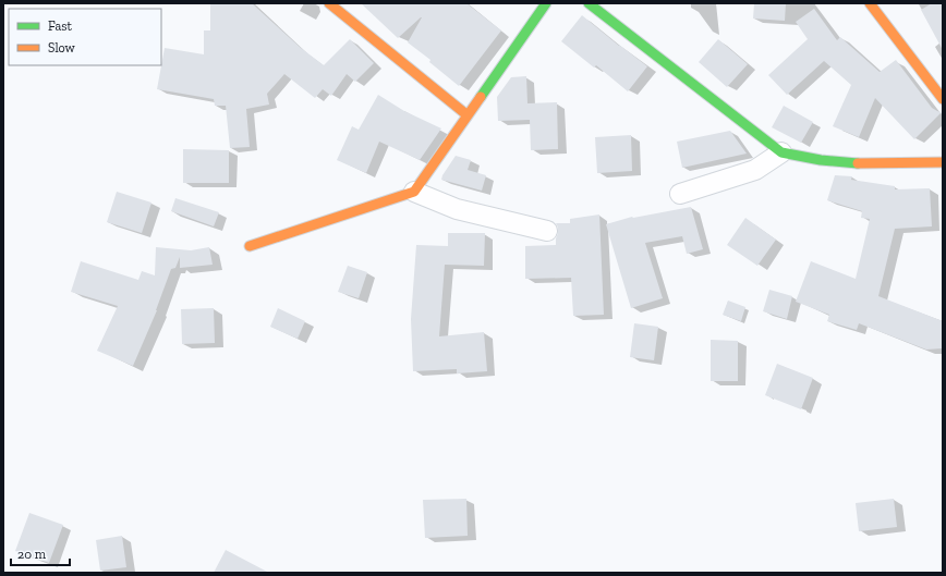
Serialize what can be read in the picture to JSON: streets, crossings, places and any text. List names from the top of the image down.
{
  "legend": ["Fast", "Slow"],
  "scale_bar": "20 m"
}
